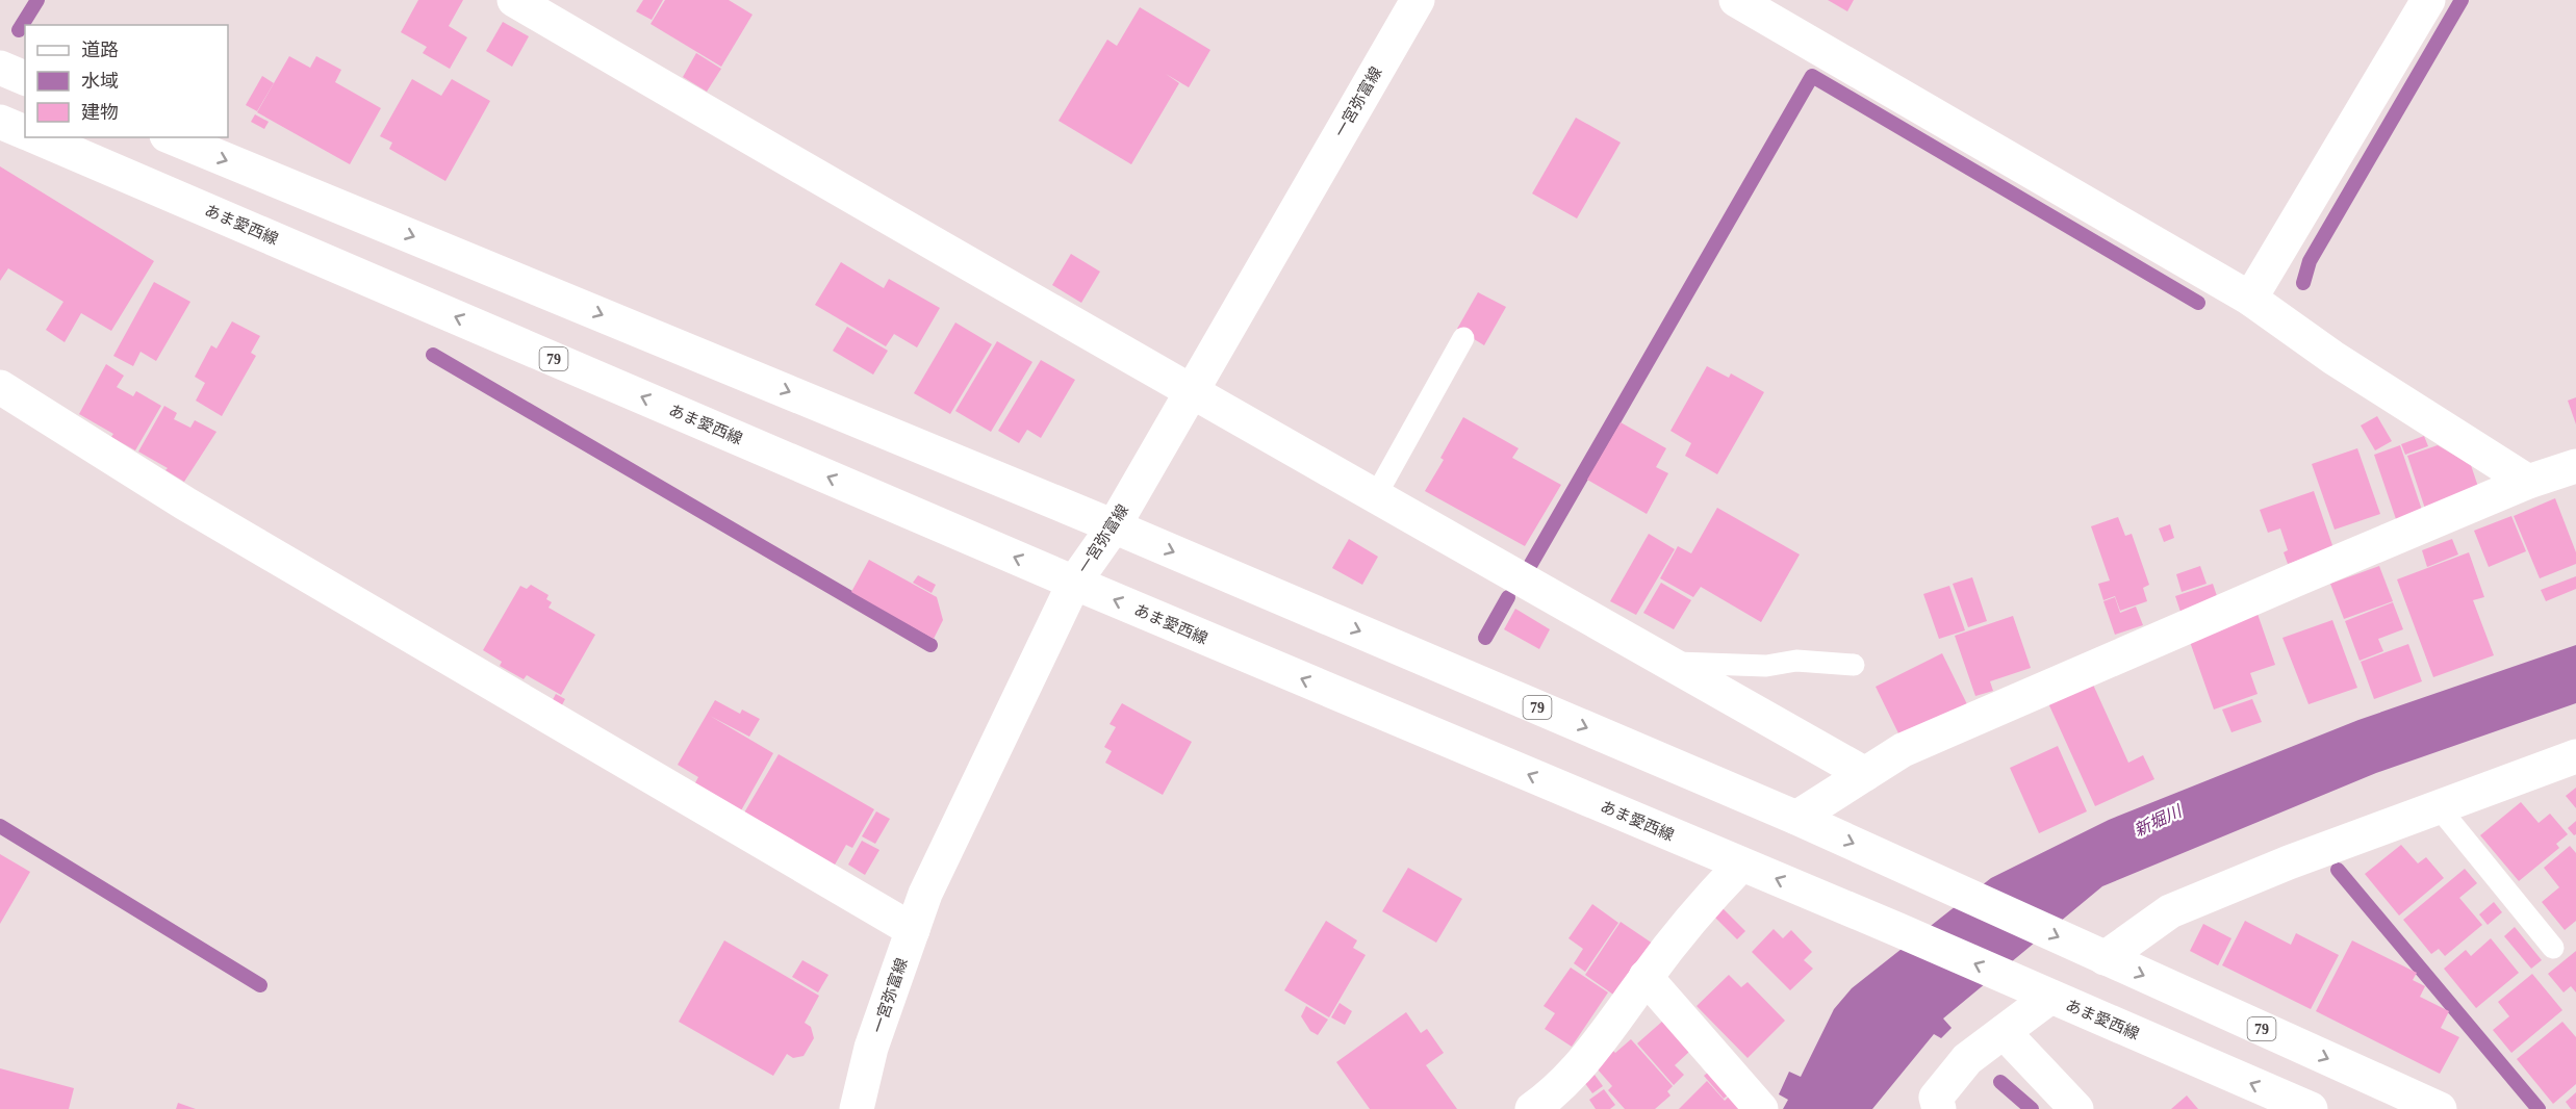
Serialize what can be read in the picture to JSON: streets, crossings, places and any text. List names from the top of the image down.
{
  "streets": {
    "main road": ["一宮弥富線", "あま愛西線", "79"]
  },
  "crossings": [
    ["一宮弥富線", "あま愛西線"],
    ["一宮弥富線", "79"]
  ],
  "water": ["新堀川"],
  "legend": ["道路", "水域", "建物"]
}
